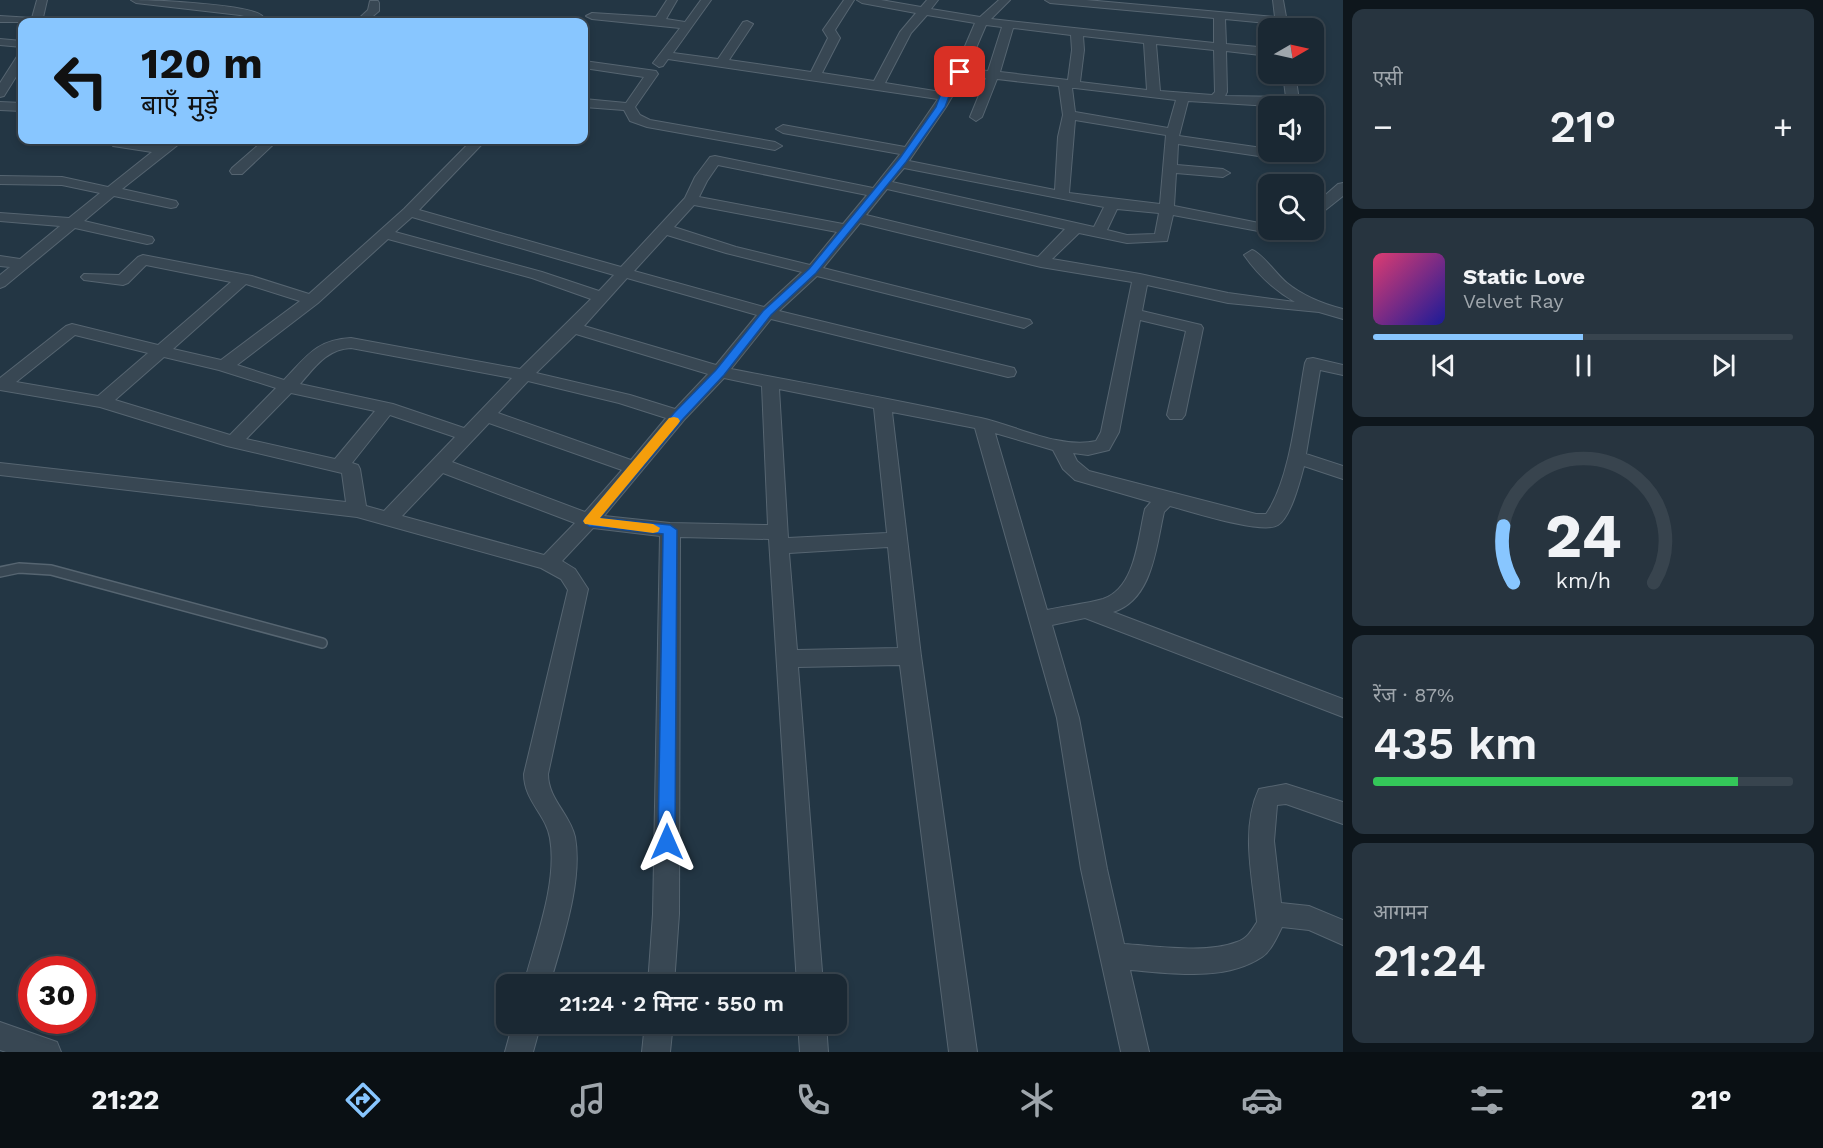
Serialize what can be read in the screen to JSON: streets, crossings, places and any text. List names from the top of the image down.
{
  "north": "right",
  "page": {
    "tile": [
      "एसी",
      ["रेंज · 87%", "435 km"],
      ["आगमन", "21:24"]
    ],
    "turn": ["120 m", "बाएँ मुड़ें"],
    "heat": ["−", "21°", "+"],
    "song": ["Static Love", "Velvet Ray"],
    "limit": "30",
    "trip": "21:24 · 2 मिनट · 550 m",
    "tabs": ["21:22", "21°"],
    "gauge": ["24", "km/h"]
  }
}
